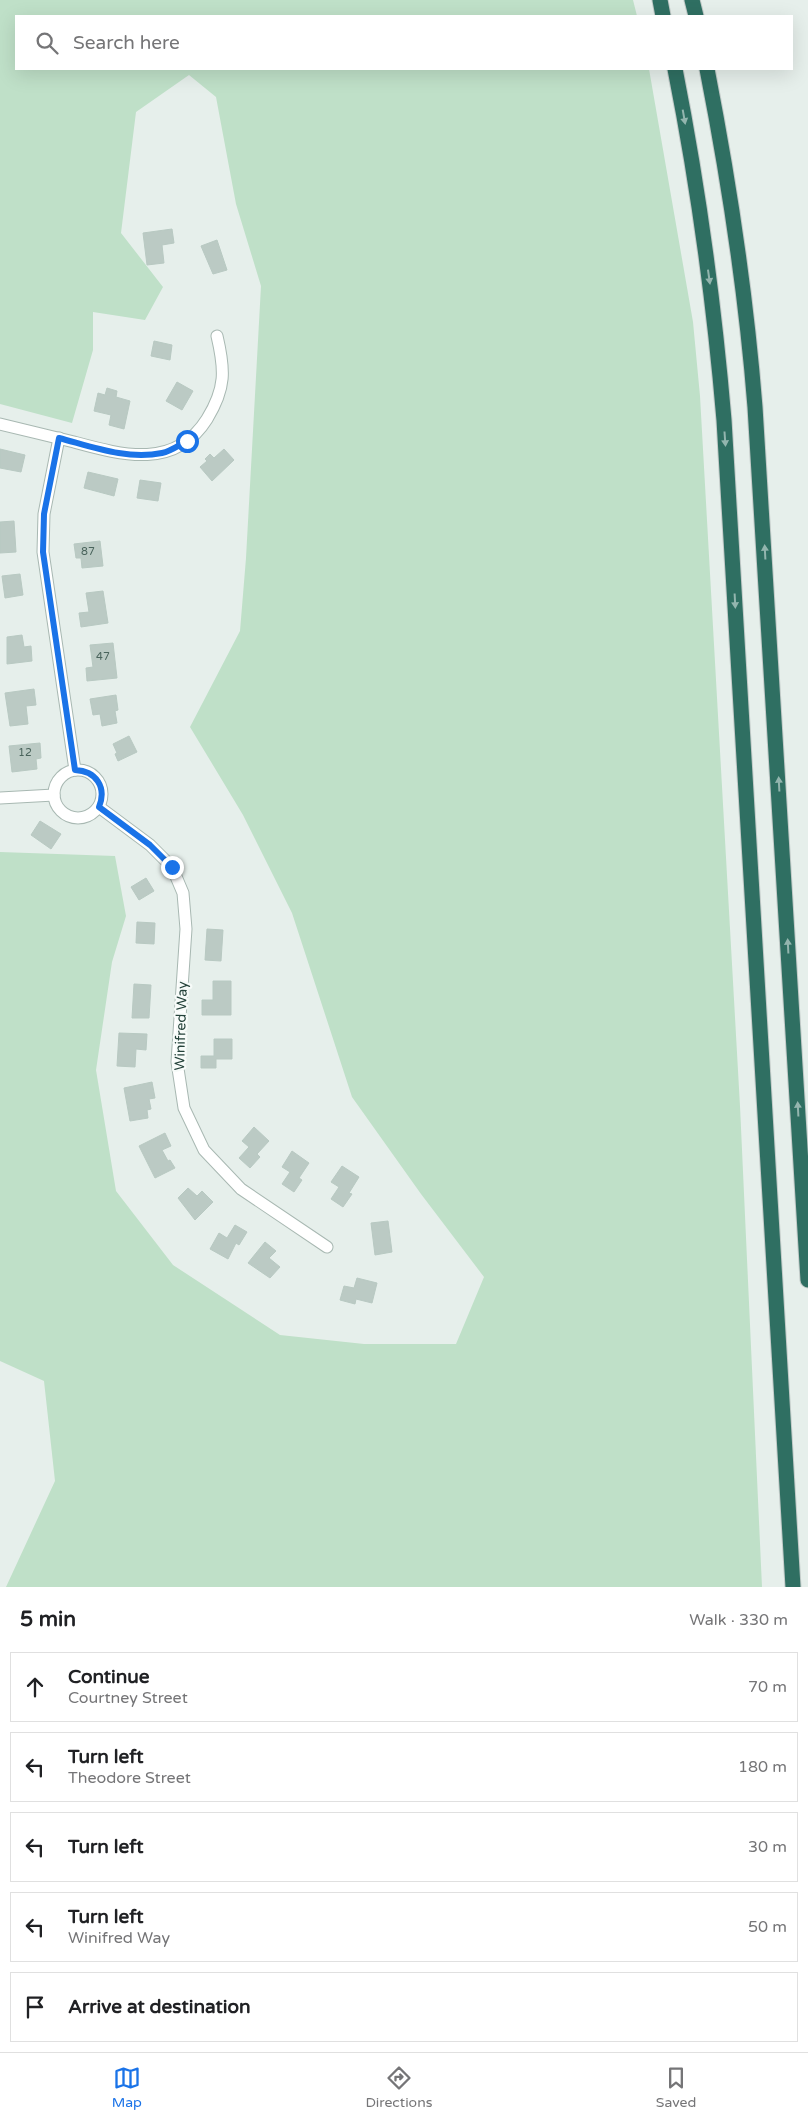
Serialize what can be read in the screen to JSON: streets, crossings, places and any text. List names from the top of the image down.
{
  "streets": {
    "street": ["Winifred Way"]
  },
  "house_numbers": ["87", "47", "12"],
  "page": {
    "search": "Search here",
    "heading": ["5 min", "Walk · 330 m"],
    "list": [
      ["Continue", "Courtney Street", "70 m"],
      ["Turn left", "Theodore Street", "180 m"],
      ["Turn left", "30 m"],
      ["Turn left", "Winifred Way", "50 m"],
      "Arrive at destination"
    ],
    "nav": ["Map", "Directions", "Saved"]
  }
}
